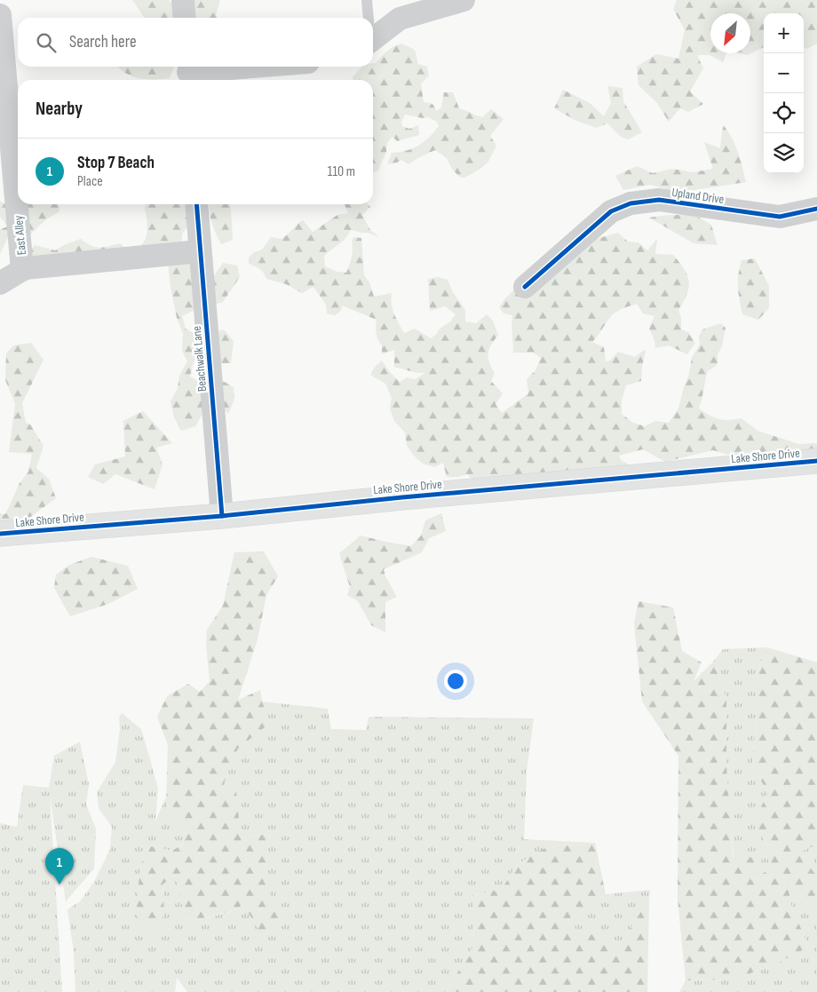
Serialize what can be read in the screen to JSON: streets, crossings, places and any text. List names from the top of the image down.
{
  "streets": {
    "street": [
      "Upland Drive",
      "East Alley",
      "Beachwalk Lane",
      "Lake Shore Drive"
    ]
  },
  "crossings": [
    ["Beachwalk Lane", "Lake Shore Drive"]
  ],
  "north": "bottom left",
  "page": {
    "map_buttons": ["+", "−"],
    "search": "Search here",
    "heading": "Nearby",
    "list": [
      {
        "mark": "1",
        "name": "Stop 7 Beach",
        "note": "Place",
        "value": "110 m"
      }
    ],
    "pins": "1"
  }
}
